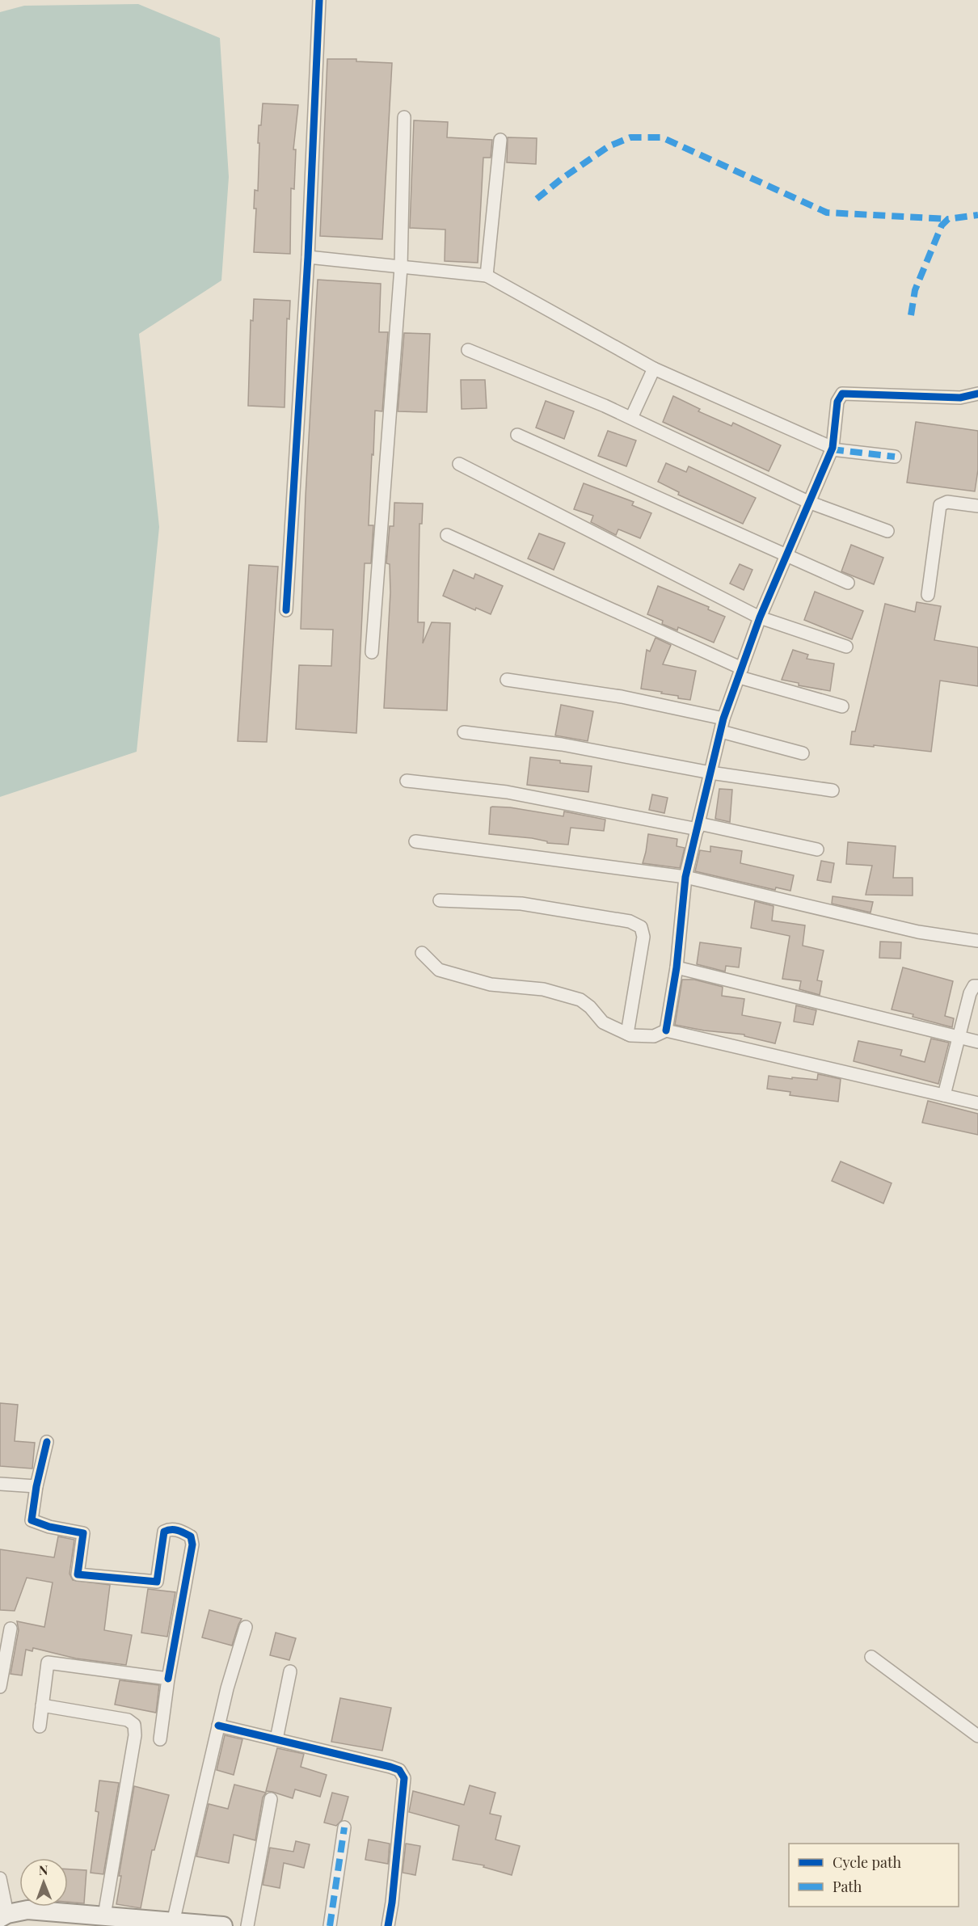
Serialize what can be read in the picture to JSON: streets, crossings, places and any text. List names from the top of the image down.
{
  "legend": ["Cycle path", "Path"],
  "north": "top"
}
